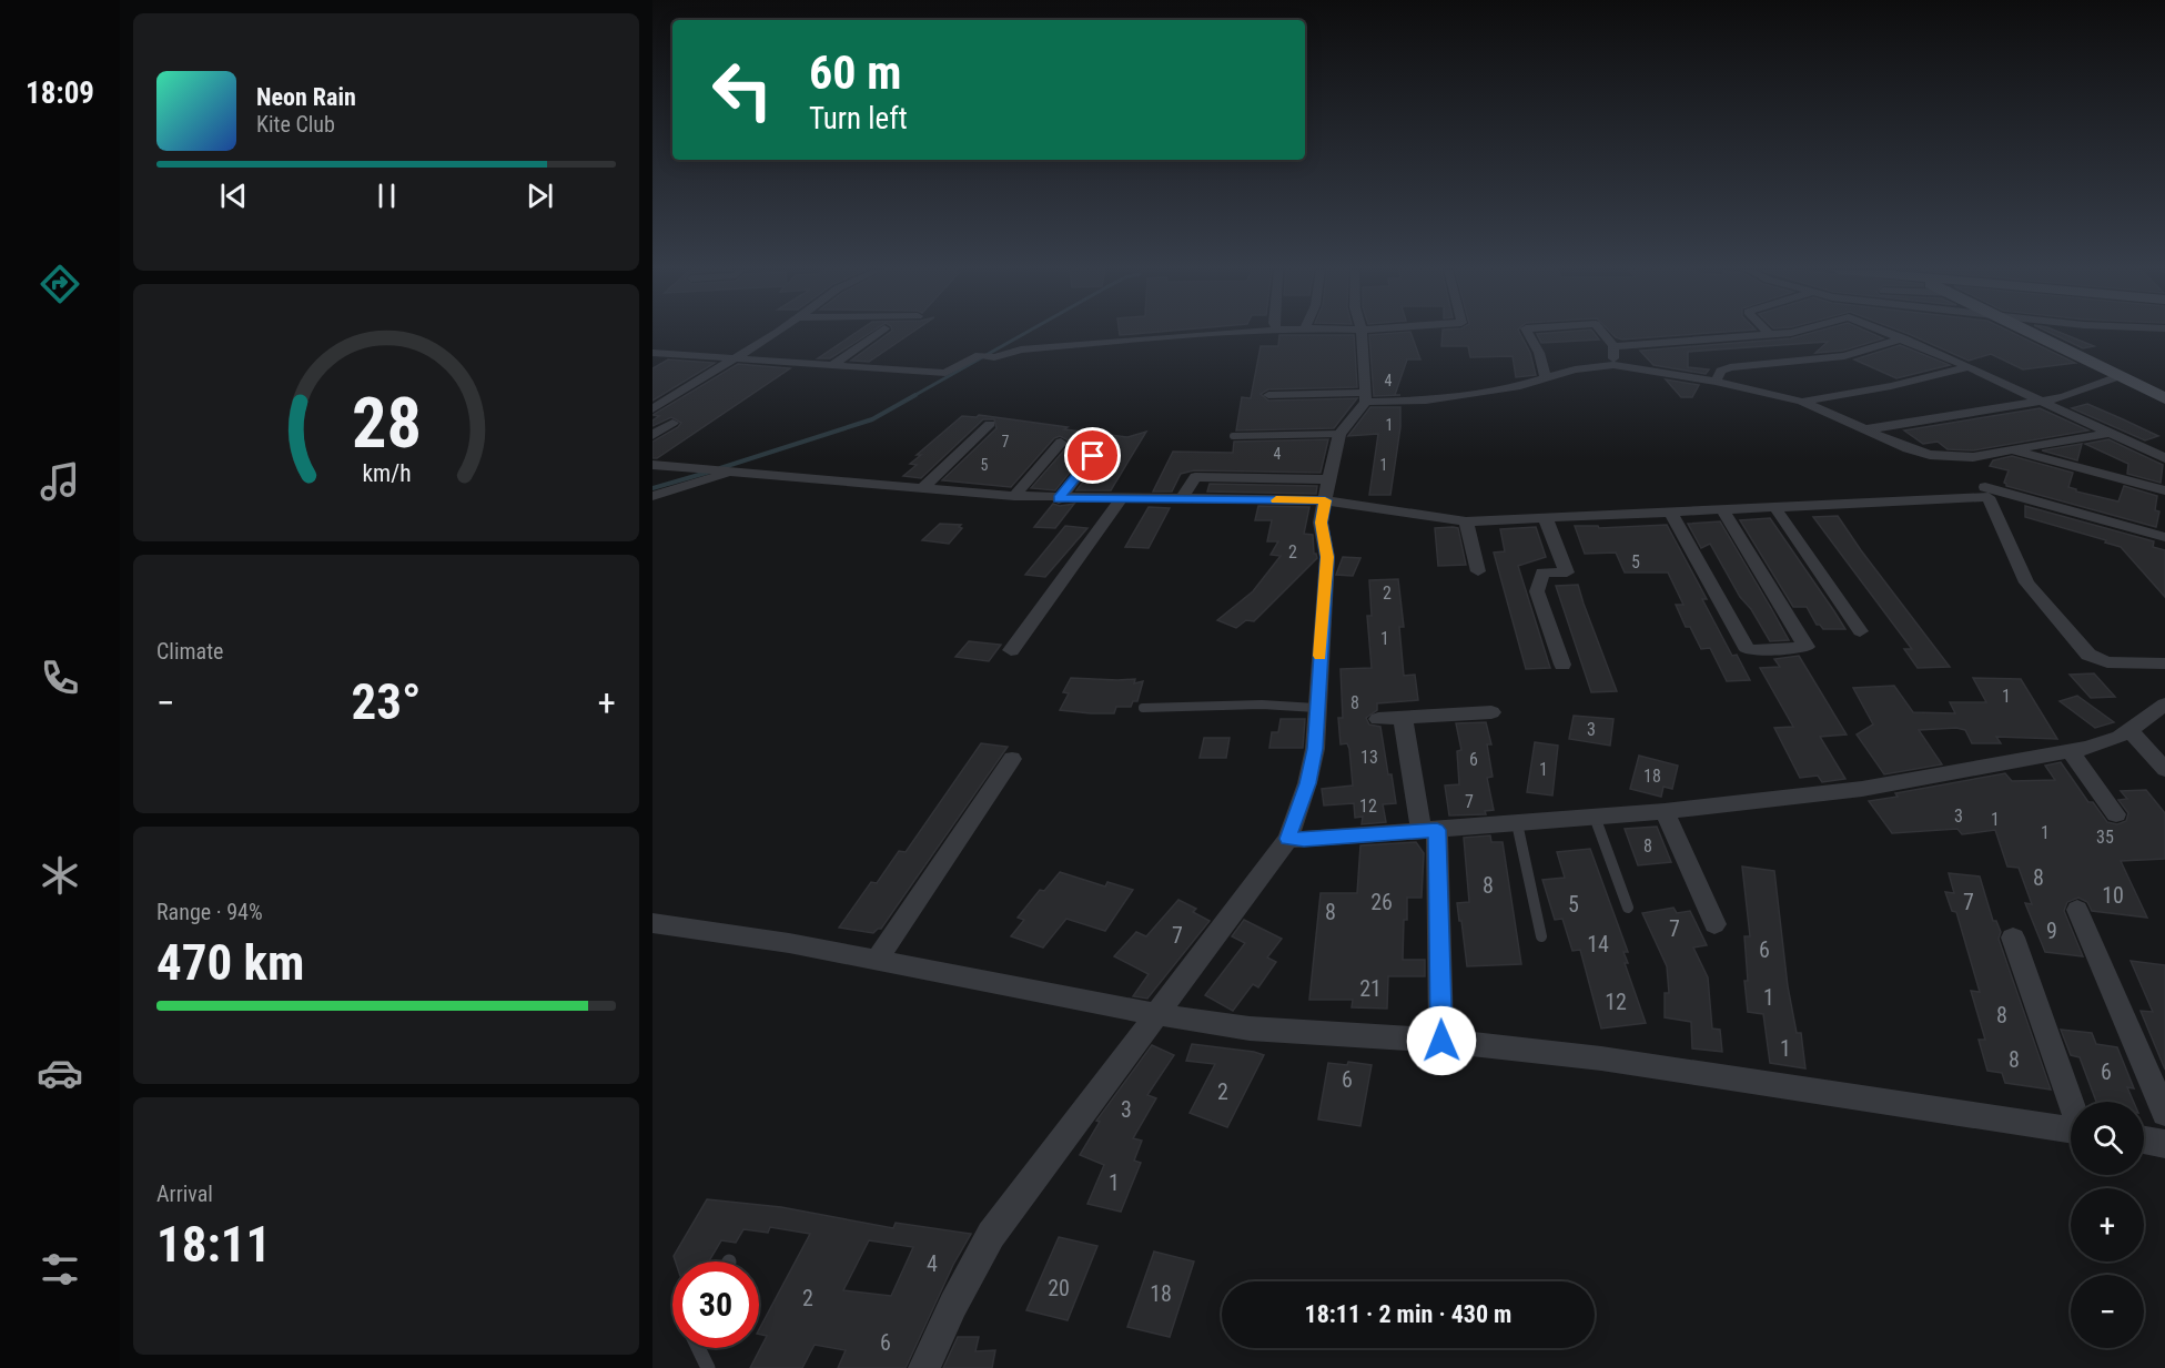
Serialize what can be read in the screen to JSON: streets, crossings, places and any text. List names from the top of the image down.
{
  "house_numbers": [
    "4",
    "1",
    "7",
    "4",
    "5",
    "1",
    "2",
    "5",
    "2",
    "1",
    "1",
    "8",
    "3",
    "13",
    "6",
    "1",
    "18",
    "7",
    "12",
    "3",
    "1",
    "1",
    "35",
    "8",
    "8",
    "8",
    "10",
    "26",
    "7",
    "5",
    "8",
    "7",
    "9",
    "7",
    "14",
    "6",
    "21",
    "1",
    "12",
    "8",
    "1",
    "8",
    "6",
    "6",
    "2",
    "3",
    "1",
    "4",
    "20",
    "18",
    "2",
    "6"
  ],
  "page": {
    "tabs": "18:09",
    "turn": ["60 m", "Turn left"],
    "song": ["Neon Rain", "Kite Club"],
    "tile": [
      "Climate",
      ["Range · 94%", "470 km"],
      ["Arrival", "18:11"]
    ],
    "heat": ["−", "23°", "+"],
    "map_buttons": ["+", "−"],
    "limit": "30",
    "trip": "18:11 · 2 min · 430 m",
    "gauge": ["28", "km/h"]
  }
}
